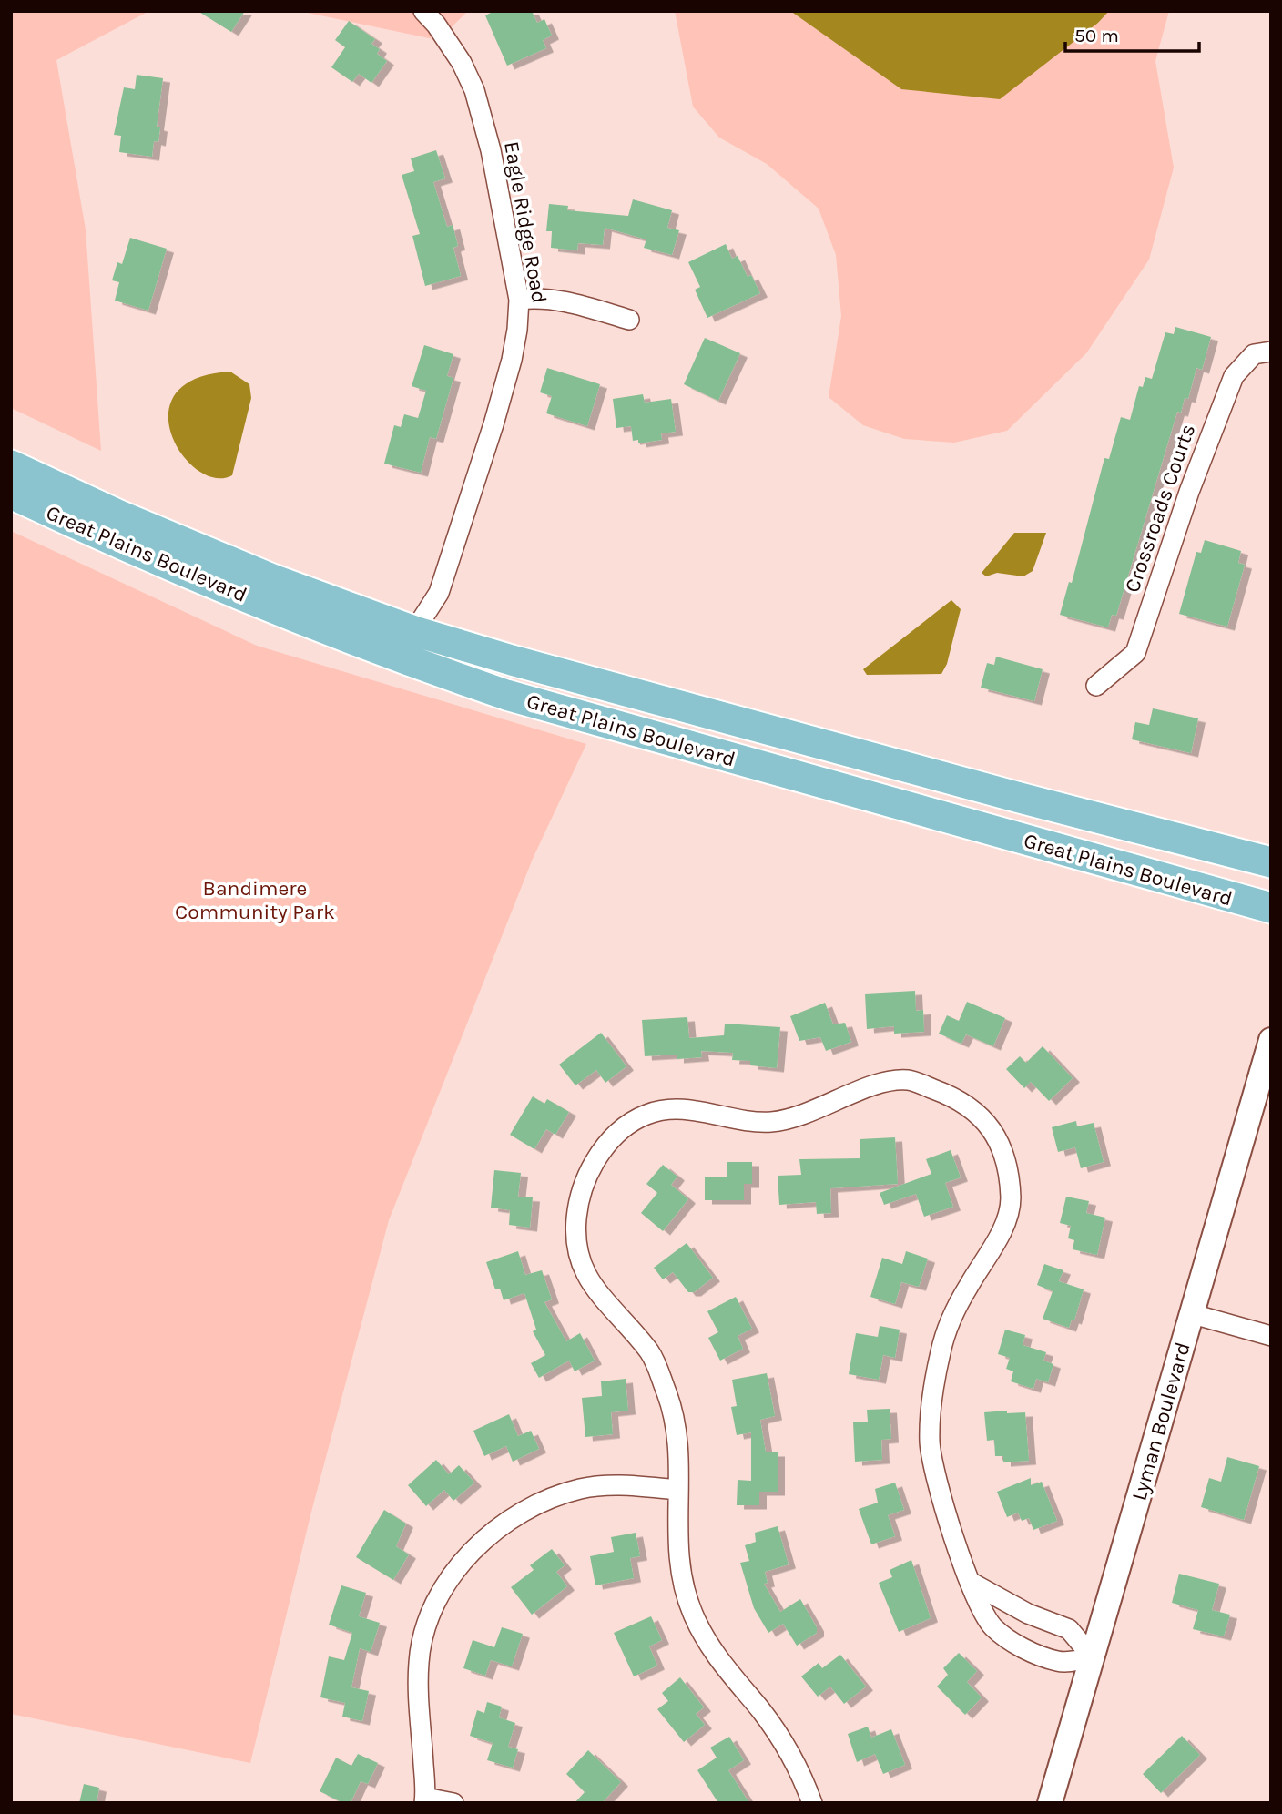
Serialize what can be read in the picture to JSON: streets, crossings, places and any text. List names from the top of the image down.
{
  "streets": {
    "main road": ["Great Plains Boulevard"],
    "street": ["Eagle Ridge Road", "Crossroads Courts", "Lyman Boulevard"]
  },
  "crossings": [
    ["Eagle Ridge Road", "Great Plains Boulevard"]
  ],
  "parks": ["Bandimere Community Park"],
  "scale_bar": "50 m"
}
